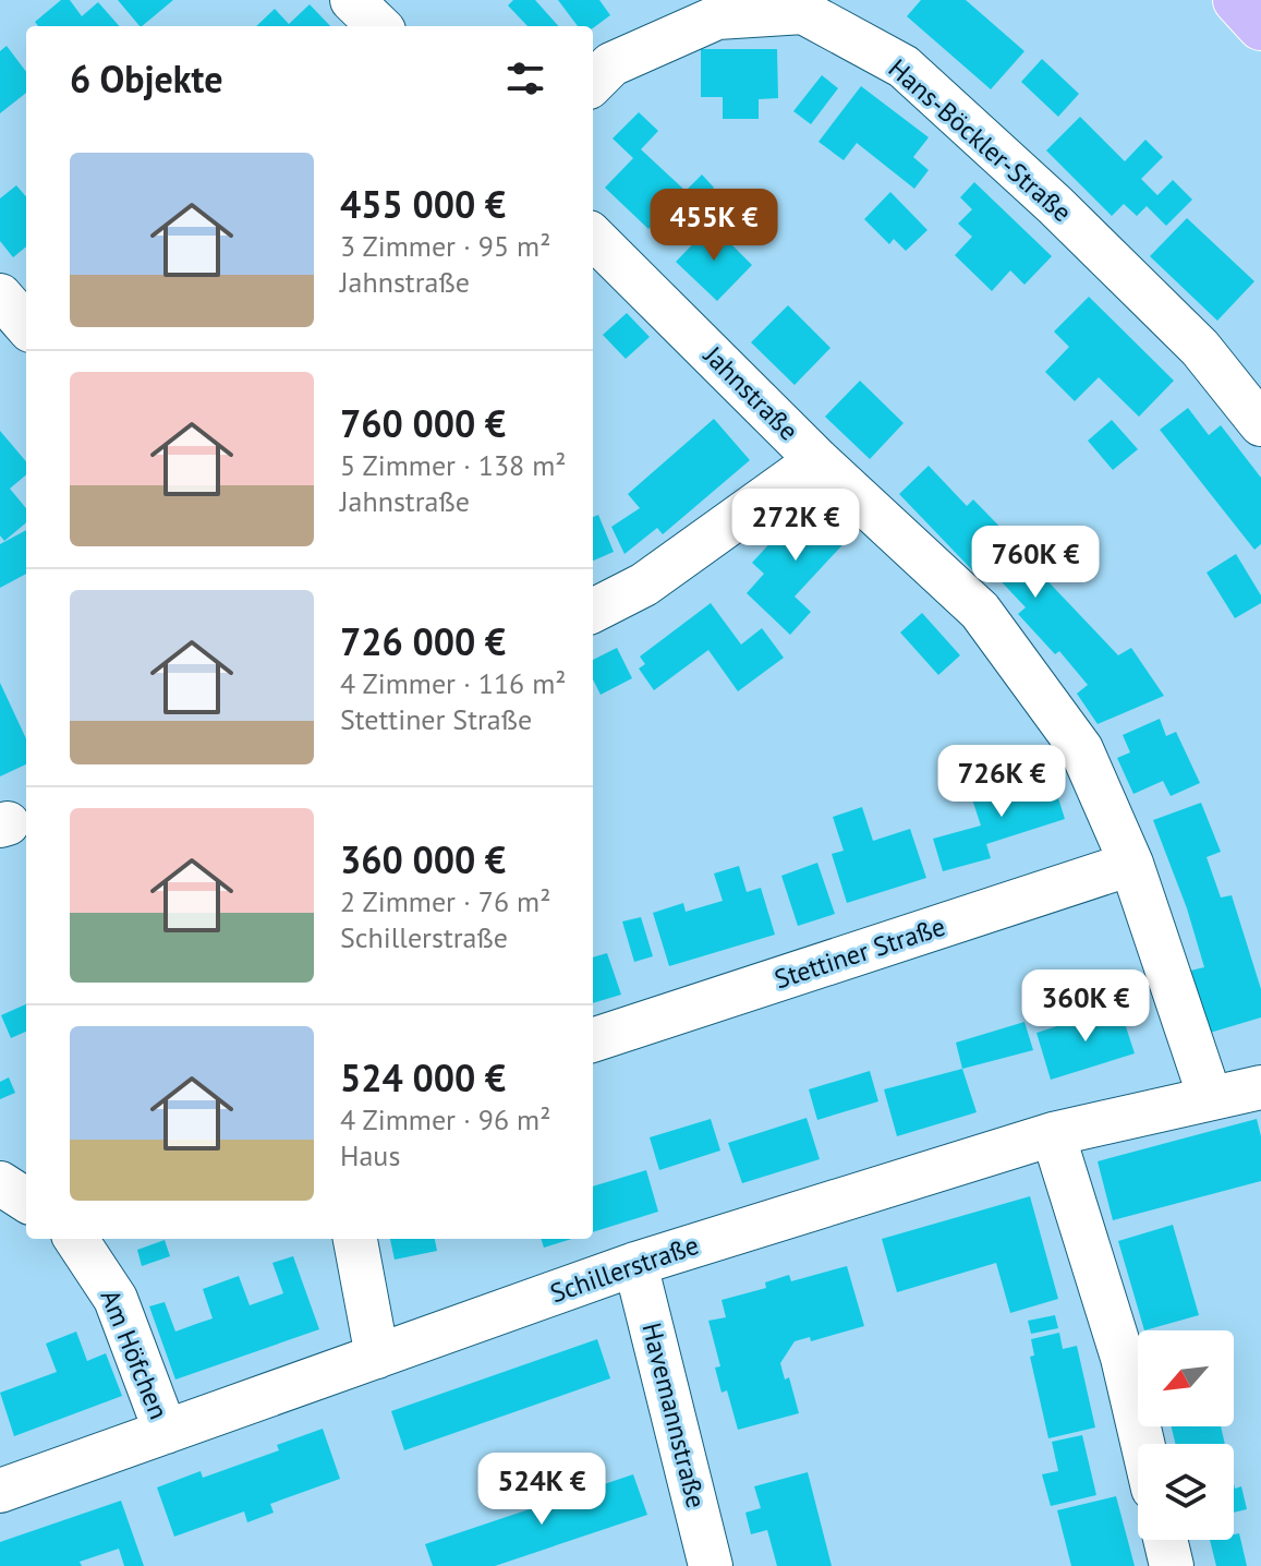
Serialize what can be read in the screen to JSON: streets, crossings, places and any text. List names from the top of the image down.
{
  "streets": {
    "street": [
      "Hans-Böckler-Straße",
      "Jahnstraße",
      "Stettiner Straße",
      "Schillerstraße",
      "Am Höfchen",
      "Havemannstraße"
    ]
  },
  "crossings": [
    ["Jahnstraße", "Stettiner Straße"],
    ["Jahnstraße", "Schillerstraße"],
    ["Schillerstraße", "Am Höfchen"],
    ["Schillerstraße", "Havemannstraße"]
  ],
  "north": "bottom left",
  "page": {
    "heading": "6 Objekte",
    "list": [
      {
        "name": "455 000 €",
        "note": "3 Zimmer · 95 m² · Jahnstraße"
      },
      {
        "name": "760 000 €",
        "note": "5 Zimmer · 138 m² · Jahnstraße"
      },
      {
        "name": "726 000 €",
        "note": "4 Zimmer · 116 m² · Stettiner Straße"
      },
      {
        "name": "360 000 €",
        "note": "2 Zimmer · 76 m² · Schillerstraße"
      },
      {
        "name": "524 000 €",
        "note": "4 Zimmer · 96 m² · Haus"
      }
    ],
    "price": [
      "455K €",
      "272K €",
      "760K €",
      "726K €",
      "360K €",
      "524K €"
    ]
  }
}
